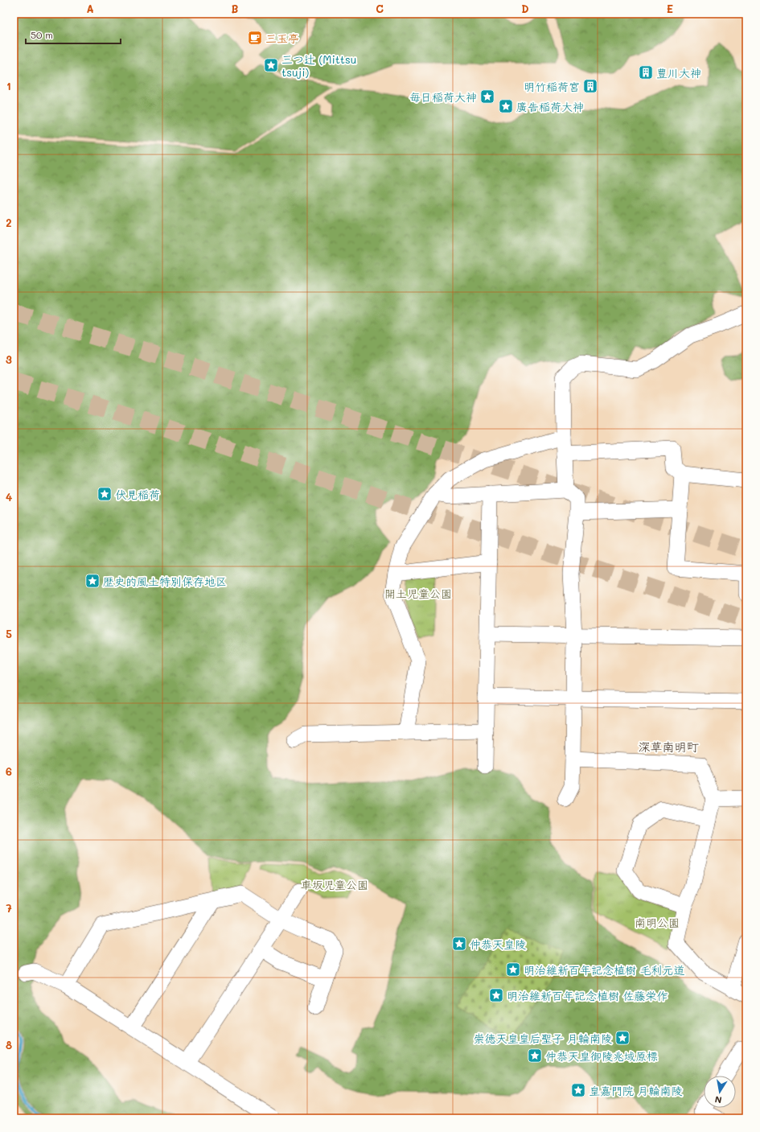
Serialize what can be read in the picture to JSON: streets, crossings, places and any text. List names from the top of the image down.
{
  "districts": ["深草南明町"],
  "parks": ["開土児童公園", "車坂児童公園", "南明公園"],
  "places": {
    "cafe": ["三玉亭"],
    "place": [
      "三つ辻 (Mittsu tsuji)",
      "毎日稲荷大神",
      "廣告稲荷大神",
      "伏見稲荷",
      "歴史的風土特別保存地区",
      "仲恭天皇陵",
      "明治維新百年記念植樹 毛利元道",
      "明治維新百年記念植樹 佐藤栄作",
      "崇徳天皇皇后聖子 月輪南陵",
      "仲恭天皇御陵兆域原標",
      "皇嘉門院 月輪南陵"
    ],
    "building": ["豊川大神", "明竹稲荷宮"]
  },
  "scale_bar": "50 m",
  "north": "bottom",
  "grid": {
    "columns": [
      "A",
      "B",
      "C",
      "D",
      "E"
    ],
    "rows": [
      "1",
      "2",
      "3",
      "4",
      "5",
      "6",
      "7",
      "8"
    ]
  }
}
